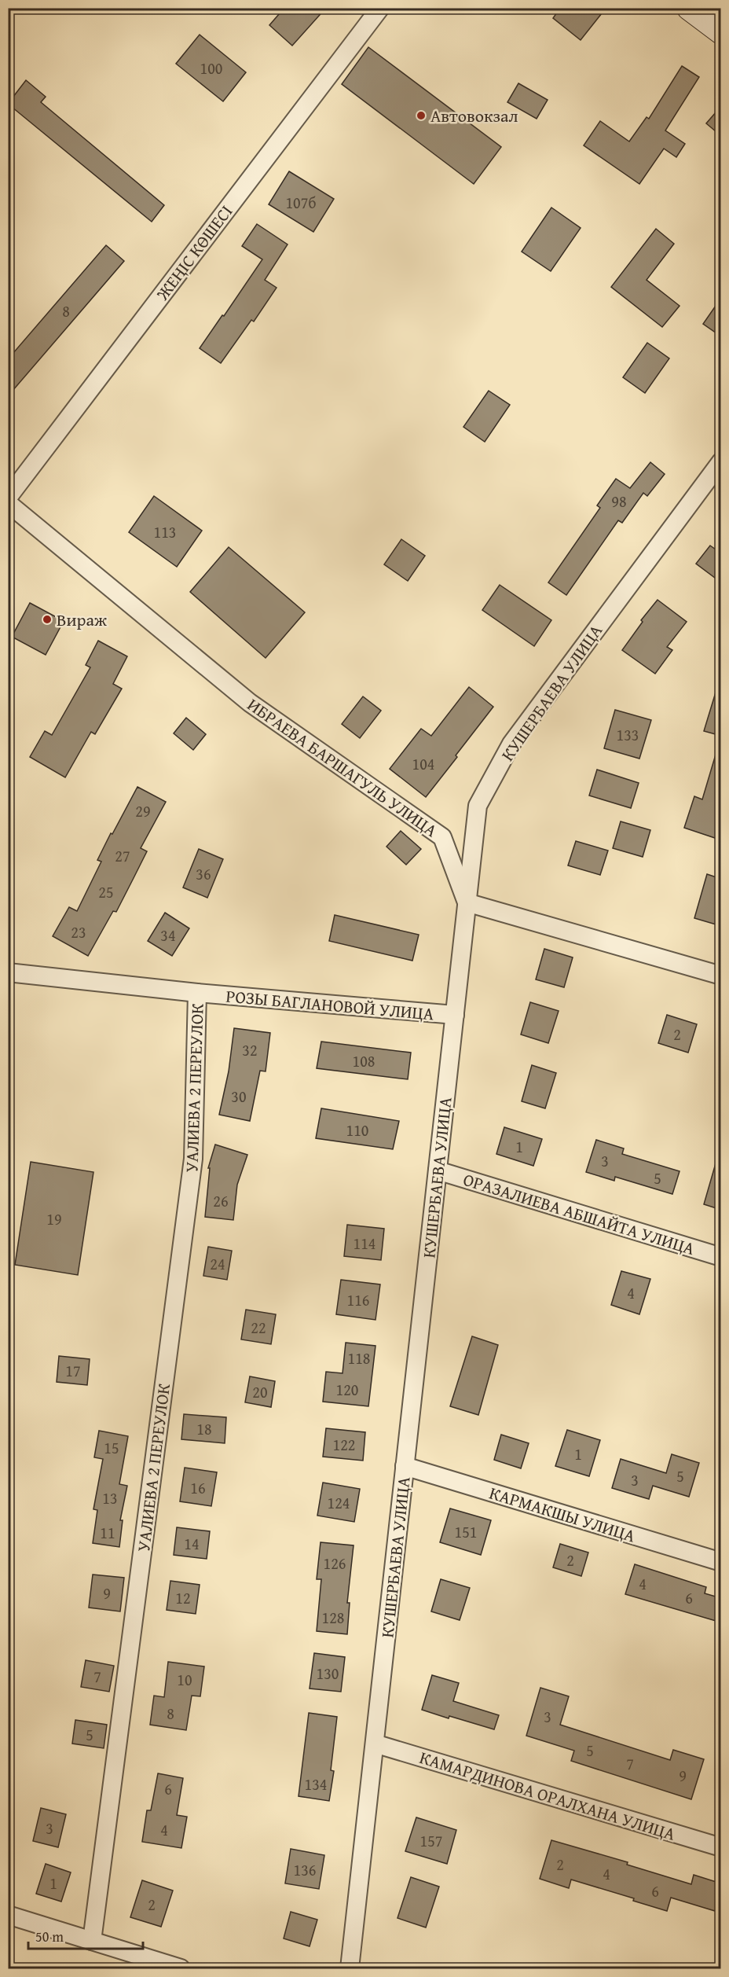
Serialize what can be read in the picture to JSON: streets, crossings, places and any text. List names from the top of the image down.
{
  "streets": {
    "street": [
      "ЖЕҢІС КӨШЕСІ",
      "КУШЕРБАЕВА УЛИЦА",
      "ИБРАЕВА БАРШАГУЛЬ УЛИЦА",
      "РОЗЫ БАГЛАНОВОЙ УЛИЦА",
      "УАЛИЕВА 2 ПЕРЕУЛОК",
      "ОРАЗАЛИЕВА АБШАЙТА УЛИЦА",
      "КАРМАКШЫ УЛИЦА",
      "КАМАРДИНОВА ОРАЛХАНА УЛИЦА"
    ]
  },
  "crossings": [
    ["КУШЕРБАЕВА УЛИЦА", "ИБРАЕВА БАРШАГУЛЬ УЛИЦА"],
    ["КУШЕРБАЕВА УЛИЦА", "РОЗЫ БАГЛАНОВОЙ УЛИЦА"],
    ["КУШЕРБАЕВА УЛИЦА", "ОРАЗАЛИЕВА АБШАЙТА УЛИЦА"],
    ["КУШЕРБАЕВА УЛИЦА", "КАРМАКШЫ УЛИЦА"],
    ["КУШЕРБАЕВА УЛИЦА", "КАМАРДИНОВА ОРАЛХАНА УЛИЦА"],
    ["РОЗЫ БАГЛАНОВОЙ УЛИЦА", "УАЛИЕВА 2 ПЕРЕУЛОК"]
  ],
  "places": ["Автовокзал", "Вираж"],
  "house_numbers": [
    "100",
    "107б",
    "8",
    "98",
    "113",
    "133",
    "104",
    "29",
    "27",
    "36",
    "25",
    "23",
    "34",
    "2",
    "32",
    "108",
    "30",
    "110",
    "1",
    "3",
    "5",
    "26",
    "19",
    "114",
    "24",
    "4",
    "116",
    "22",
    "118",
    "17",
    "120",
    "20",
    "18",
    "122",
    "15",
    "1",
    "5",
    "3",
    "16",
    "13",
    "124",
    "151",
    "11",
    "14",
    "2",
    "126",
    "4",
    "9",
    "12",
    "6",
    "128",
    "130",
    "7",
    "10",
    "8",
    "3",
    "5",
    "5",
    "7",
    "9",
    "134",
    "6",
    "3",
    "4",
    "157",
    "2",
    "136",
    "4",
    "1",
    "6",
    "2"
  ],
  "scale_bar": "50 m"
}
